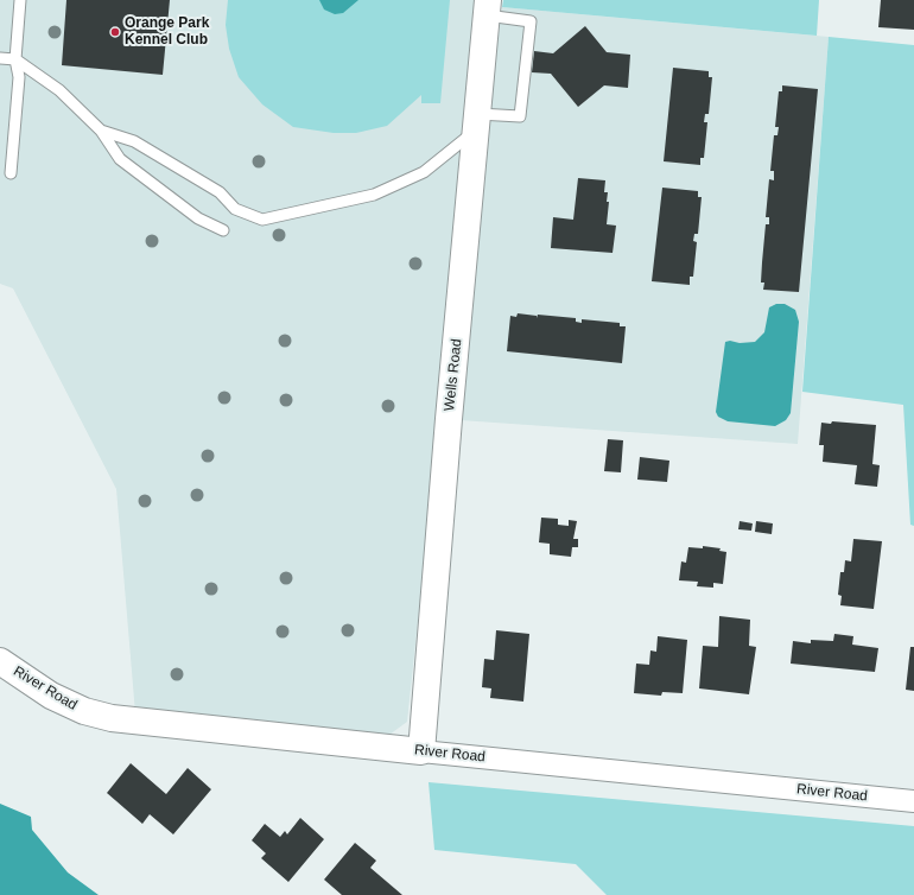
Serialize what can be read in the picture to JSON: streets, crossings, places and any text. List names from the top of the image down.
{
  "streets": {
    "street": ["Wells Road", "River Road"]
  },
  "crossings": [
    ["Wells Road", "River Road"]
  ],
  "places": ["Orange Park Kennel Club"]
}
